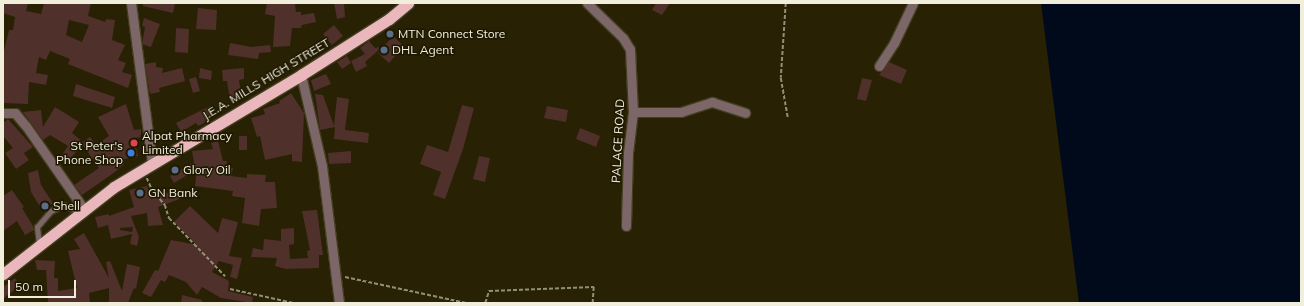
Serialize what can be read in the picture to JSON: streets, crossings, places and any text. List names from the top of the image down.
{
  "streets": {
    "highway": ["J.E.A. MILLS HIGH STREET"],
    "street": ["PALACE ROAD"]
  },
  "places": [
    "MTN Connect Store",
    "DHL Agent",
    "Alpat Pharmacy Limited",
    "St Peter's Phone Shop",
    "Glory Oil",
    "GN Bank",
    "Shell"
  ],
  "scale_bar": "50 m"
}
